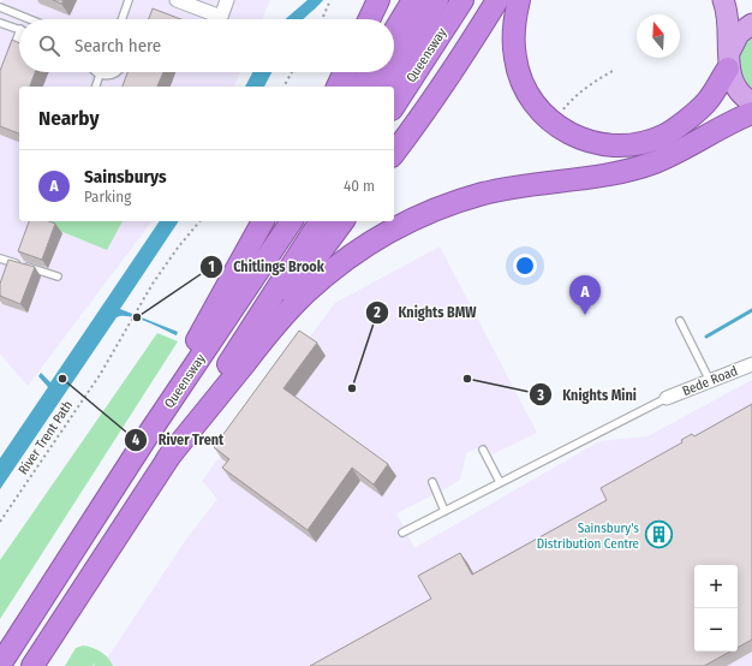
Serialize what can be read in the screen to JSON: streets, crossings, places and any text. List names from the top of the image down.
{
  "streets": {
    "highway": ["Queensway"],
    "street": ["Bede Road"],
    "path": ["River Trent Path"]
  },
  "places": {
    "other": [
      "Chitlings Brook",
      "River Trent",
      "Knights Mini",
      "Knights BMW"
    ],
    "building": ["Sainsbury's Distribution Centre"]
  },
  "north": "top",
  "page": {
    "search": "Search here",
    "heading": "Nearby",
    "list": [
      {
        "mark": "A",
        "name": "Sainsburys",
        "note": "Parking",
        "value": "40 m"
      }
    ],
    "pins": "A",
    "map_buttons": ["+", "−"]
  }
}
